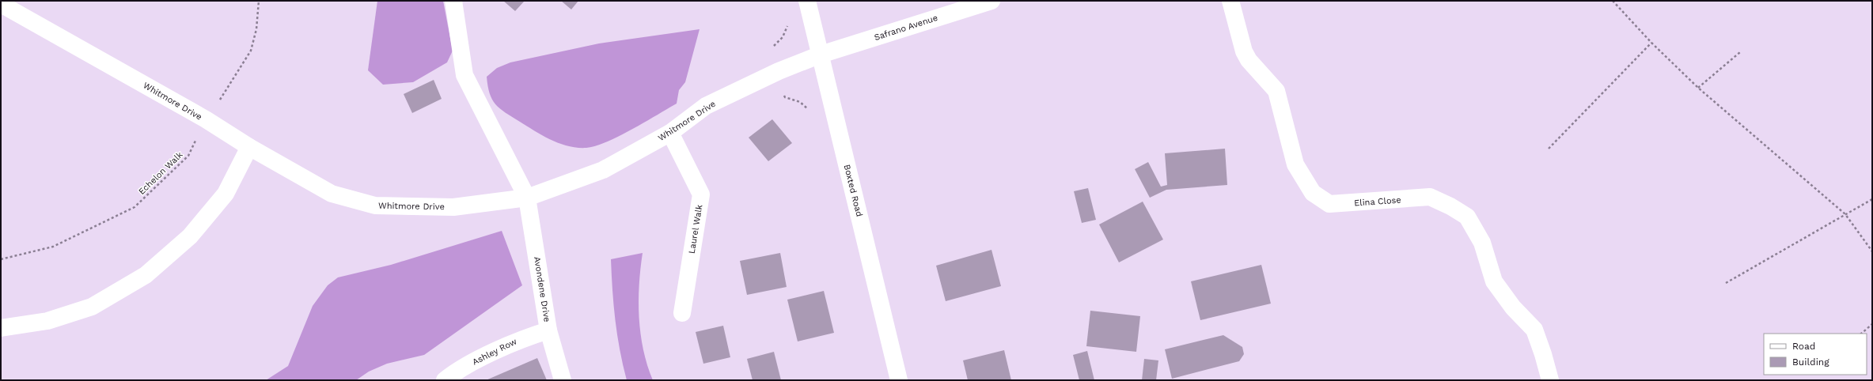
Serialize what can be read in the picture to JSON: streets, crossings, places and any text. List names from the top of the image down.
{
  "streets": {
    "street": [
      "Safrano Avenue",
      "Whitmore Drive",
      "Boxted Road",
      "Elina Close",
      "Laurel Walk",
      "Avondene Drive",
      "Ashley Row"
    ],
    "path": ["Echelon Walk"]
  },
  "crossings": [
    ["Safrano Avenue", "Whitmore Drive"],
    ["Safrano Avenue", "Boxted Road"],
    ["Whitmore Drive", "Echelon Walk"],
    ["Whitmore Drive", "Boxted Road"],
    ["Whitmore Drive", "Laurel Walk"],
    ["Whitmore Drive", "Avondene Drive"],
    ["Avondene Drive", "Ashley Row"]
  ],
  "legend": ["Road", "Building"]
}
